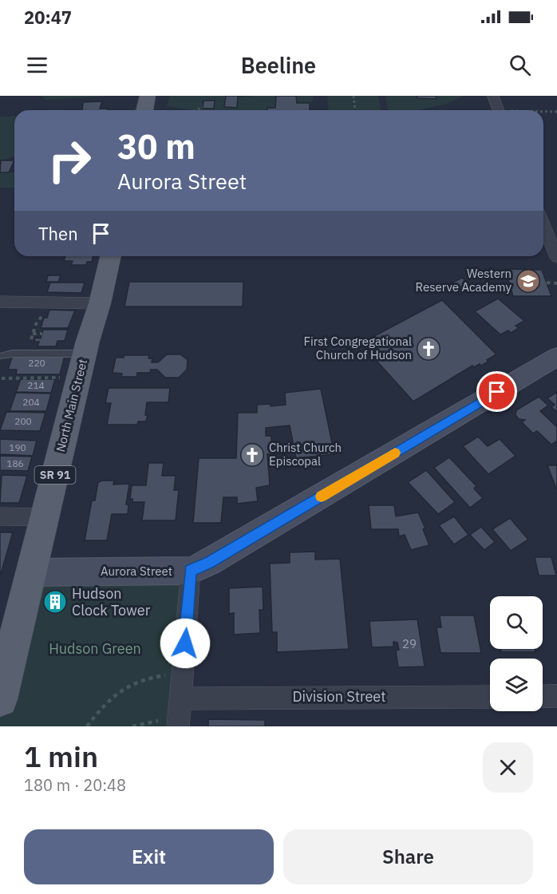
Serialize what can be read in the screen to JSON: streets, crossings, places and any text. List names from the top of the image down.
{
  "streets": {
    "main road": ["North Main Street", "SR 91"],
    "street": ["Aurora Street", "Division Street"]
  },
  "crossings": [
    ["North Main Street", "Aurora Street"]
  ],
  "parks": ["Hudson Green"],
  "places": {
    "school or university": ["Western Reserve Academy"],
    "church": ["First Congregational Church of Hudson", "Christ Church Episcopal"],
    "building": ["Hudson Clock Tower"]
  },
  "house_numbers": [
    "220",
    "214",
    "204",
    "200",
    "190",
    "186",
    "29"
  ],
  "page": {
    "status": "20:47",
    "header": "Beeline",
    "turn": ["30 m", "Aurora Street"],
    "then": "Then",
    "heading": ["1 min", "180 m · 20:48"],
    "buttons": ["Exit", "Share"]
  }
}
